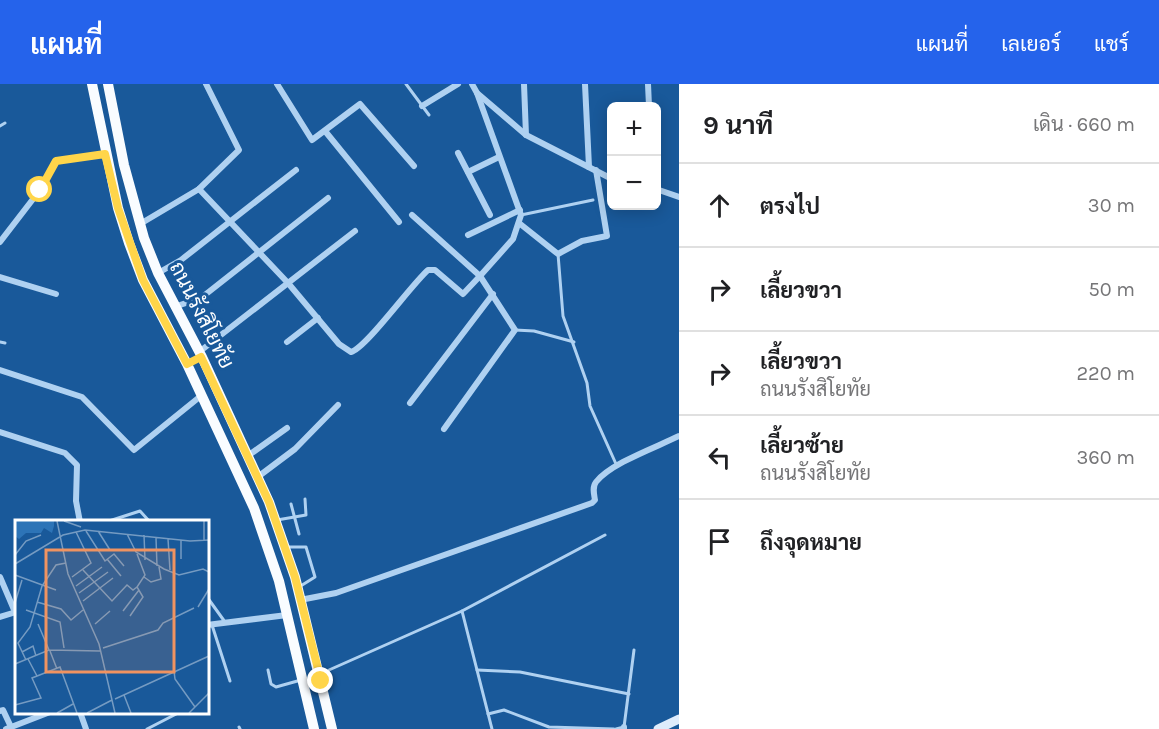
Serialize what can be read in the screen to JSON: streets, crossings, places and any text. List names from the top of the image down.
{
  "streets": {
    "main road": ["ถนนรังสิโยทัย"]
  },
  "page": {
    "header": "แผนที่",
    "nav": ["แผนที่", "เลเยอร์", "แชร์"],
    "heading": ["9 นาที", "เดิน · 660 m"],
    "map_buttons": ["+", "−"],
    "list": [
      ["ตรงไป", "30 m"],
      ["เลี้ยวขวา", "50 m"],
      ["เลี้ยวขวา", "ถนนรังสิโยทัย", "220 m"],
      ["เลี้ยวซ้าย", "ถนนรังสิโยทัย", "360 m"],
      "ถึงจุดหมาย"
    ]
  }
}
